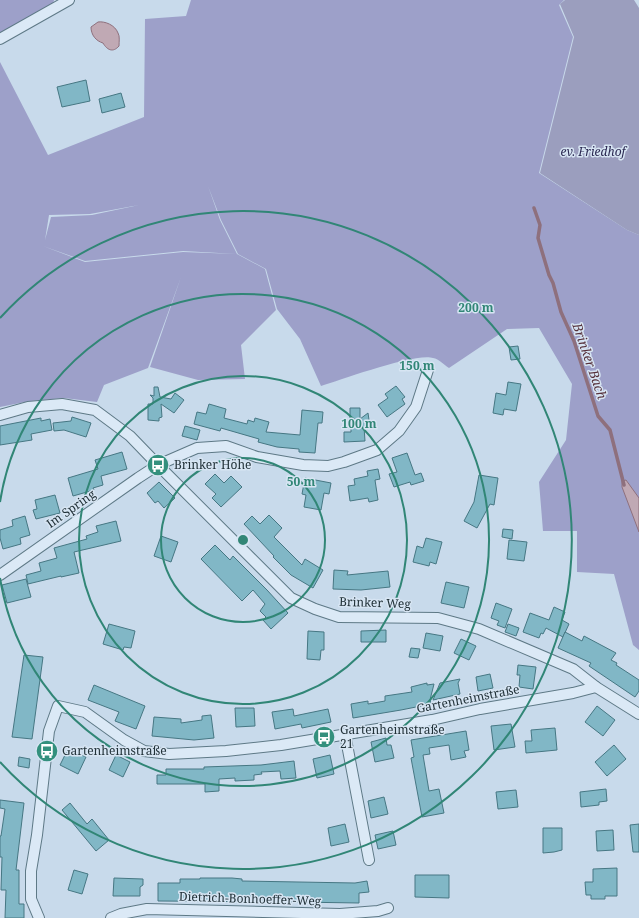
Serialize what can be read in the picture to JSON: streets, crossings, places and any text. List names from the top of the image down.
{
  "streets": {
    "street": [
      "Im Spring",
      "Brinker Weg",
      "Gartenheimstraße",
      "Dietrich-Bonhoeffer-Weg"
    ]
  },
  "crossings": [
    ["Im Spring", "Brinker Weg"],
    ["Brinker Weg", "Gartenheimstraße"]
  ],
  "water": ["Brinker Bach"],
  "parks": ["ev. Friedhof"],
  "places": {
    "bus stop": ["Brinker Höhe", "Gartenheimstraße 21", "Gartenheimstraße"]
  },
  "rings": [
    "200 m",
    "150 m",
    "100 m",
    "50 m"
  ]
}
